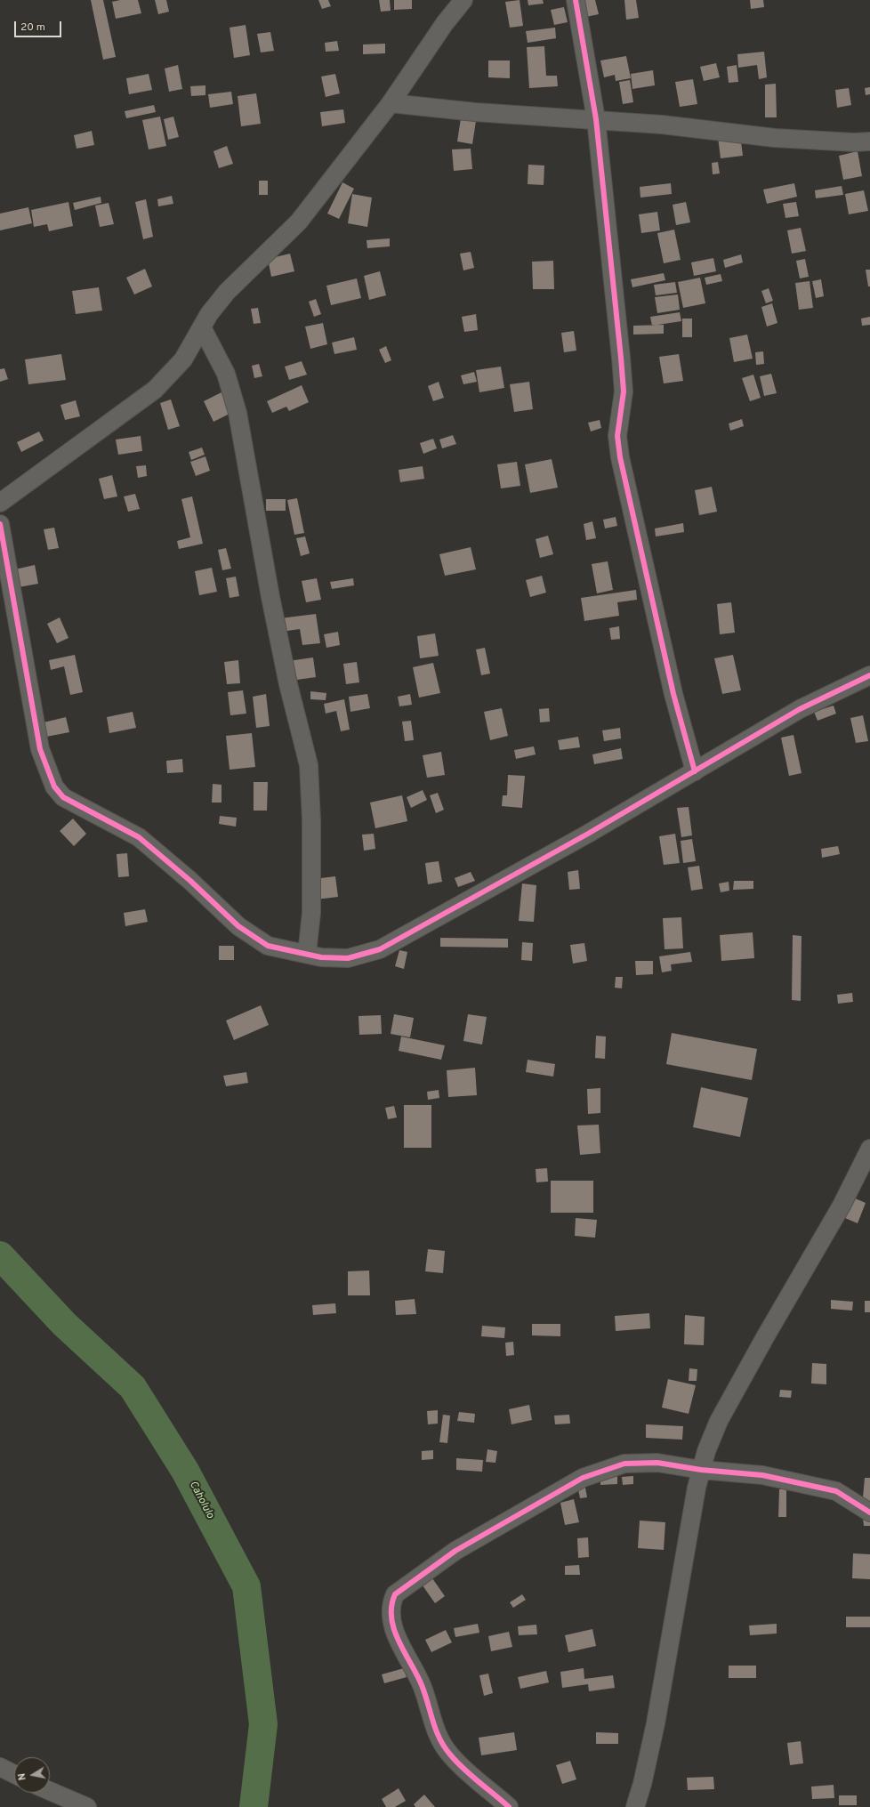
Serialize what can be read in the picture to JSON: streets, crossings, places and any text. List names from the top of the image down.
{
  "water": ["Caholulo"],
  "scale_bar": "20 m",
  "north": "left"
}
